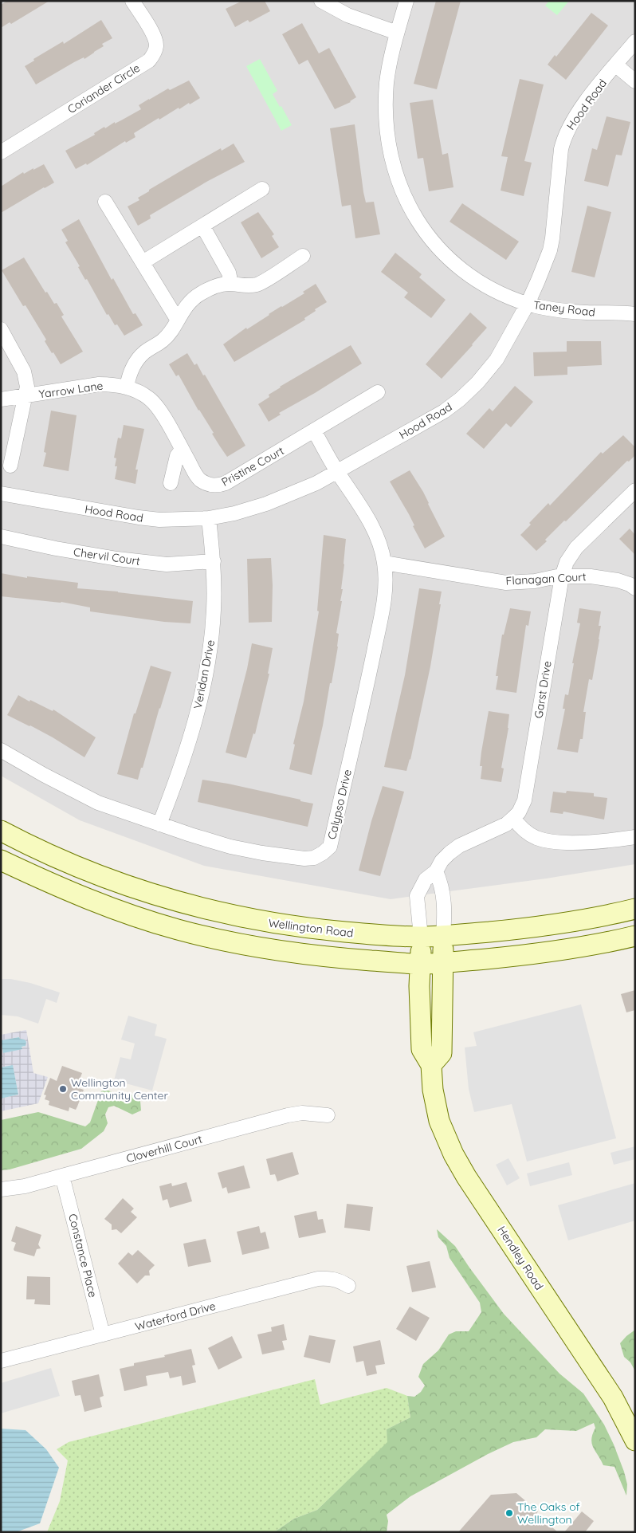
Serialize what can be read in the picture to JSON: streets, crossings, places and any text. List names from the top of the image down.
{
  "streets": {
    "main road": ["Wellington Road", "Hendley Road"],
    "street": [
      "Coriander Circle",
      "Hood Road",
      "Taney Road",
      "Yarrow Lane",
      "Pristine Court",
      "Chervil Court",
      "Flanagan Court",
      "Veridan Drive",
      "Garst Drive",
      "Calypso Drive",
      "Cloverhill Court",
      "Constance Place",
      "Waterford Drive"
    ]
  },
  "crossings": [
    ["Hood Road", "Taney Road"],
    ["Hood Road", "Veridan Drive"],
    ["Hood Road", "Calypso Drive"],
    ["Yarrow Lane", "Pristine Court"],
    ["Chervil Court", "Veridan Drive"],
    ["Flanagan Court", "Garst Drive"],
    ["Flanagan Court", "Calypso Drive"],
    ["Veridan Drive", "Calypso Drive"],
    ["Garst Drive", "Wellington Road"],
    ["Garst Drive", "Hendley Road"],
    ["Wellington Road", "Hendley Road"],
    ["Cloverhill Court", "Constance Place"],
    ["Constance Place", "Waterford Drive"]
  ],
  "places": ["Wellington Community Center", "The Oaks of Wellington"]
}
